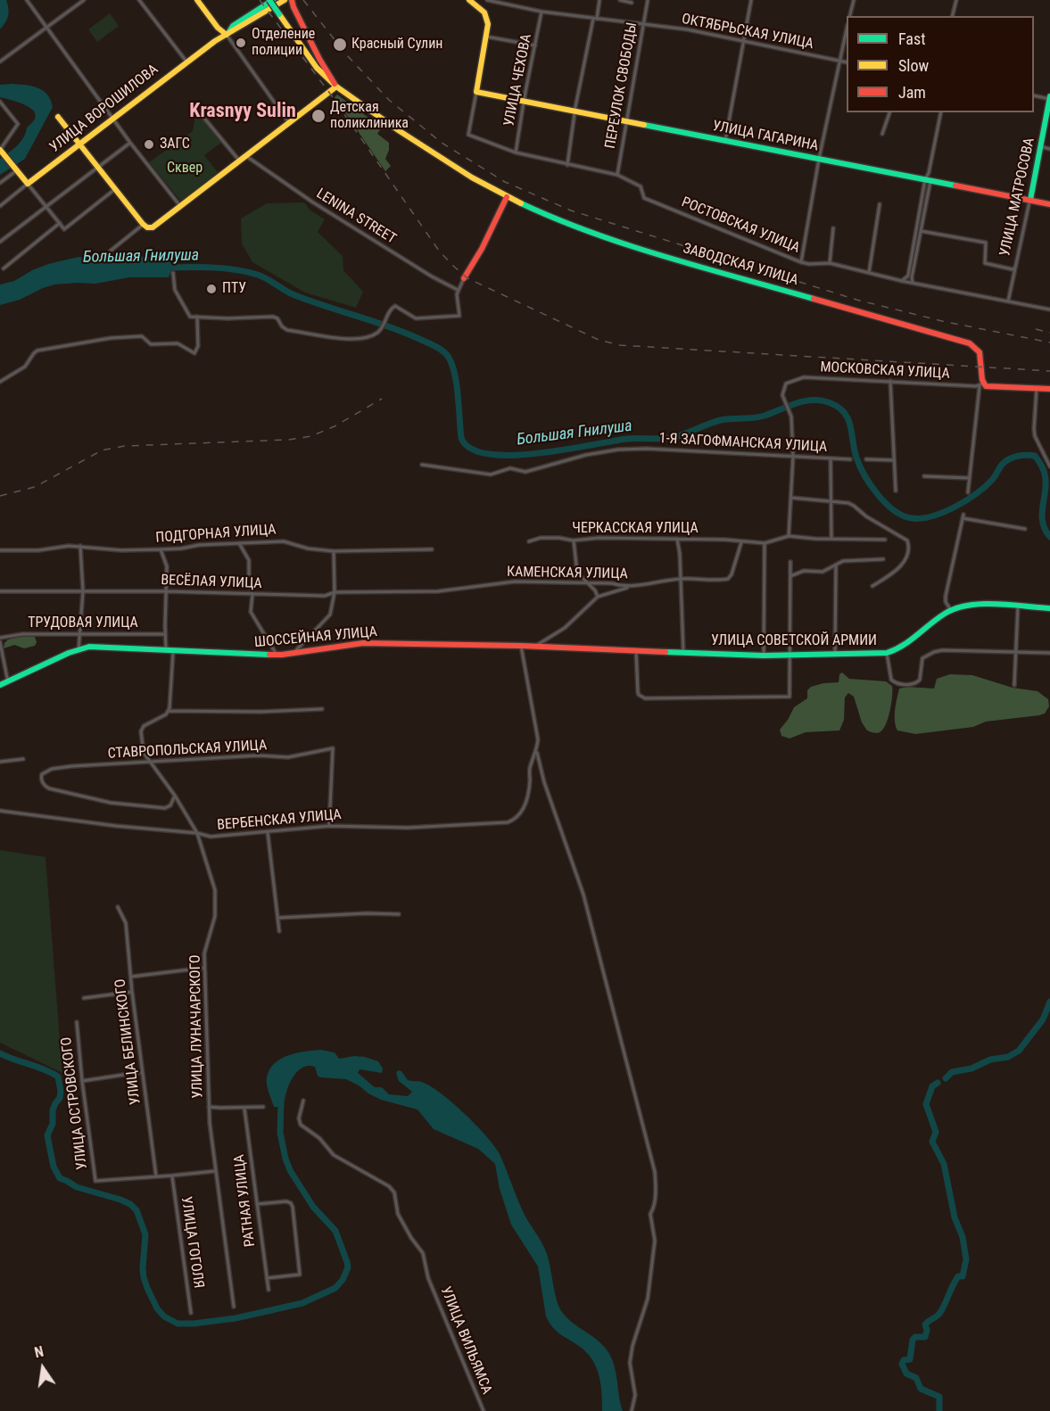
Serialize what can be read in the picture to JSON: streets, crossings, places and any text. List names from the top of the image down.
{
  "streets": {
    "main road": [
      "УЛИЦА ВОРОШИЛОВА",
      "УЛИЦА ГАГАРИНА",
      "УЛИЦА МАТРОСОВА",
      "ЗАВОДСКАЯ УЛИЦА",
      "ШОССЕЙНАЯ УЛИЦА",
      "УЛИЦА СОВЕТСКОЙ АРМИИ"
    ],
    "street": [
      "ОКТЯБРЬСКАЯ УЛИЦА",
      "УЛИЦА ЧЕХОВА",
      "ПЕРЕУЛОК СВОБОДЫ",
      "LENINA STREET",
      "РОСТОВСКАЯ УЛИЦА",
      "МОСКОВСКАЯ УЛИЦА",
      "1-Я ЗАГОФМАНСКАЯ УЛИЦА",
      "ЧЕРКАССКАЯ УЛИЦА",
      "ПОДГОРНАЯ УЛИЦА",
      "КАМЕНСКАЯ УЛИЦА",
      "ВЕСЁЛАЯ УЛИЦА",
      "ТРУДОВАЯ УЛИЦА",
      "СТАВРОПОЛЬСКАЯ УЛИЦА",
      "ВЕРБЕНСКАЯ УЛИЦА",
      "УЛИЦА ЛУНАЧАРСКОГО",
      "УЛИЦА БЕЛИНСКОГО",
      "УЛИЦА ОСТРОВСКОГО",
      "РАТНАЯ УЛИЦА",
      "УЛИЦА ГОГОЛЯ",
      "УЛИЦА ВИЛЬЯМСА"
    ]
  },
  "crossings": [
    ["ОКТЯБРЬСКАЯ УЛИЦА", "УЛИЦА ЧЕХОВА"],
    ["ОКТЯБРЬСКАЯ УЛИЦА", "ПЕРЕУЛОК СВОБОДЫ"],
    ["УЛИЦА ЧЕХОВА", "УЛИЦА ГАГАРИНА"],
    ["УЛИЦА ЧЕХОВА", "РОСТОВСКАЯ УЛИЦА"],
    ["ПЕРЕУЛОК СВОБОДЫ", "УЛИЦА ГАГАРИНА"],
    ["ПЕРЕУЛОК СВОБОДЫ", "РОСТОВСКАЯ УЛИЦА"],
    ["УЛИЦА ГАГАРИНА", "УЛИЦА МАТРОСОВА"],
    ["УЛИЦА ГАГАРИНА", "РОСТОВСКАЯ УЛИЦА"],
    ["УЛИЦА МАТРОСОВА", "РОСТОВСКАЯ УЛИЦА"],
    ["ЗАВОДСКАЯ УЛИЦА", "МОСКОВСКАЯ УЛИЦА"],
    ["МОСКОВСКАЯ УЛИЦА", "1-Я ЗАГОФМАНСКАЯ УЛИЦА"],
    ["ЧЕРКАССКАЯ УЛИЦА", "КАМЕНСКАЯ УЛИЦА"],
    ["КАМЕНСКАЯ УЛИЦА", "ВЕСЁЛАЯ УЛИЦА"],
    ["ШОССЕЙНАЯ УЛИЦА", "УЛИЦА СОВЕТСКОЙ АРМИИ"],
    ["СТАВРОПОЛЬСКАЯ УЛИЦА", "ВЕРБЕНСКАЯ УЛИЦА"],
    ["СТАВРОПОЛЬСКАЯ УЛИЦА", "УЛИЦА ЛУНАЧАРСКОГО"],
    ["ВЕРБЕНСКАЯ УЛИЦА", "УЛИЦА ЛУНАЧАРСКОГО"],
    ["УЛИЦА БЕЛИНСКОГО", "УЛИЦА ОСТРОВСКОГО"]
  ],
  "districts": ["Krasnyy Sulin"],
  "water": ["Большая Гнилуша"],
  "parks": ["Сквер"],
  "places": [
    "Отделение полиции",
    "Красный Сулин",
    "Детская поликлиника",
    "ЗАГС",
    "ПТУ"
  ],
  "legend": ["Fast", "Slow", "Jam"],
  "north": "top"
}
